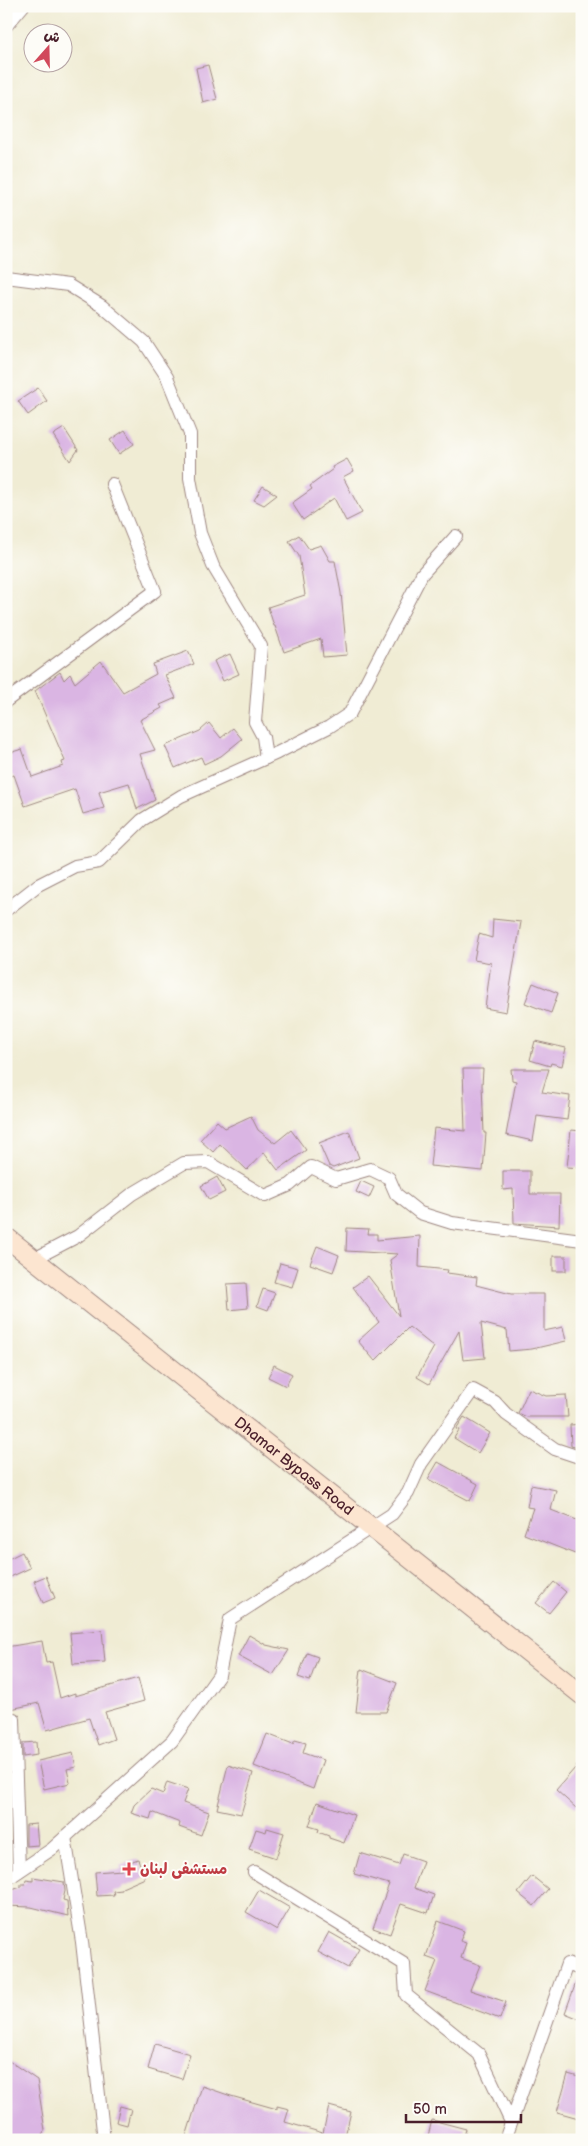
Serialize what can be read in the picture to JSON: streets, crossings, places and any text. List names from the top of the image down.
{
  "streets": {
    "main road": ["Dhamar Bypass Road"]
  },
  "places": {
    "health": ["مستشفى لبنان"]
  },
  "scale_bar": "50 m",
  "north": "top"
}
